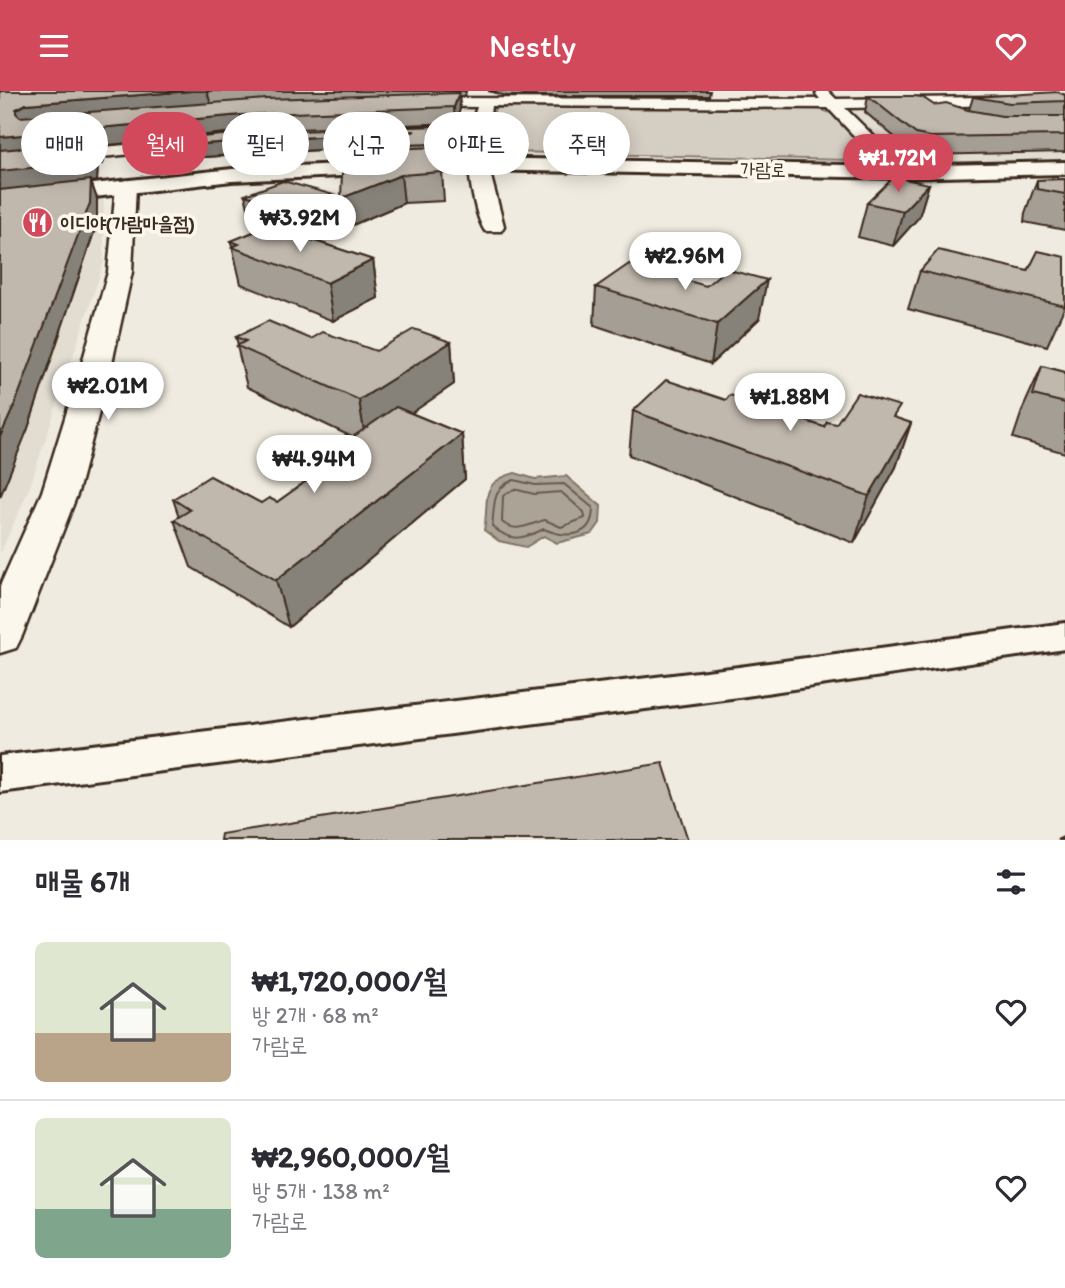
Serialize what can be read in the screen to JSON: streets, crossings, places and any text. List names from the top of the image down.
{
  "streets": {
    "street": ["가람로"]
  },
  "places": {
    "restaurant": ["이디야(가람마을점)"]
  },
  "page": {
    "header": "Nestly",
    "chip": [
      "매매",
      "월세",
      "필터",
      "신규",
      "아파트",
      "주택"
    ],
    "price": [
      "₩1.72M",
      "₩3.92M",
      "₩2.96M",
      "₩2.01M",
      "₩1.88M",
      "₩4.94M"
    ],
    "heading": "매물 6개",
    "list": [
      {
        "name": "₩1,720,000/월",
        "note": "방 2개 · 68 m² · 가람로"
      },
      {
        "name": "₩2,960,000/월",
        "note": "방 5개 · 138 m² · 가람로"
      }
    ]
  }
}
